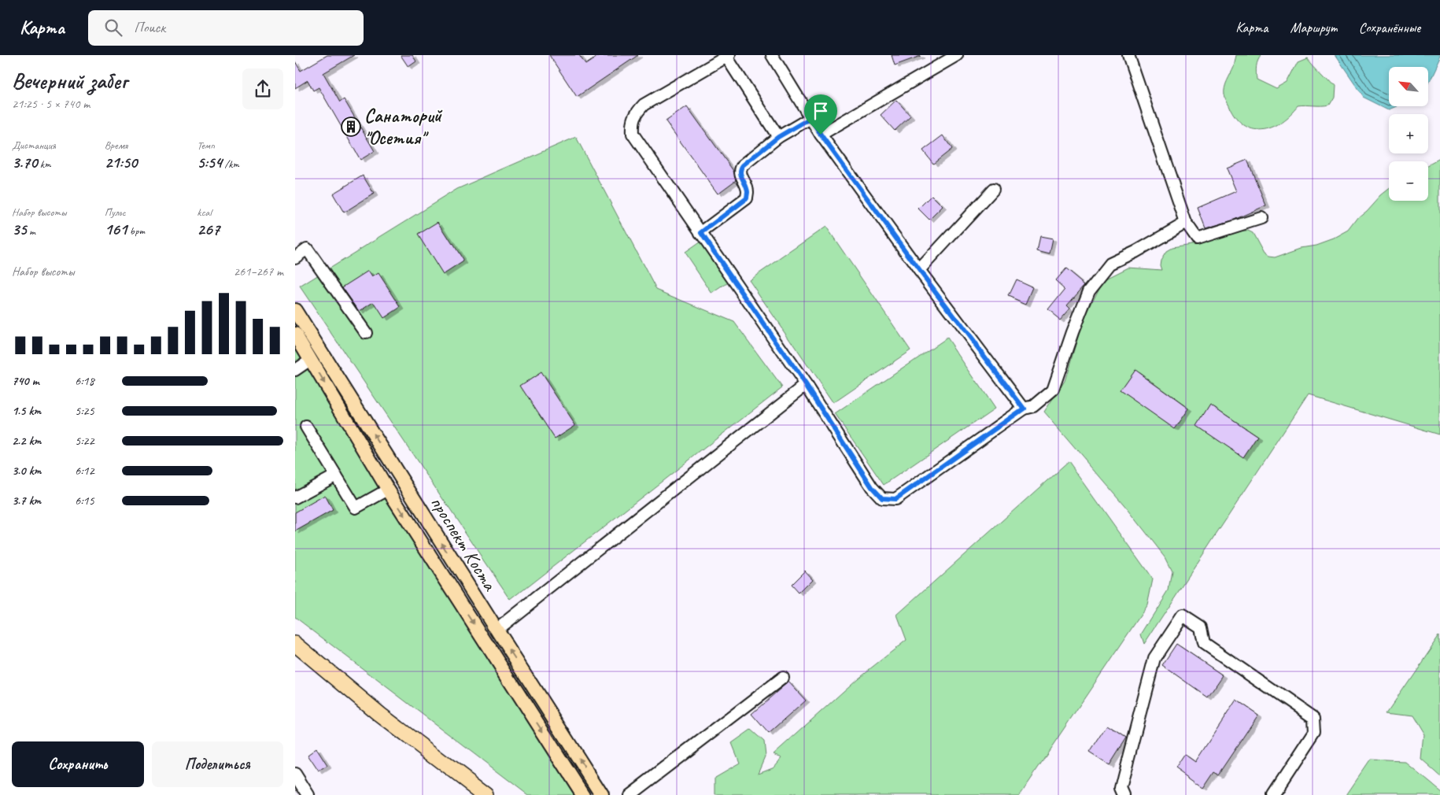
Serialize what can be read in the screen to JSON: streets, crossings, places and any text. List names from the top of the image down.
{
  "streets": {
    "main road": ["проспект Коста"]
  },
  "places": {
    "building": ["Санаторий \"Осетия\""]
  },
  "north": "top left",
  "page": {
    "header": "Карта",
    "search": "Поиск",
    "nav": ["Карта", "Маршрут", "Сохранённые"],
    "heading": ["Вечерний забег", "21:25 · 5 × 740 m"],
    "map_buttons": ["+", "−"],
    "stats": [
      ["Дистанция", "3.70 km"],
      ["Время", "21:50"],
      ["Темп", "5:54 /km"],
      ["Набор высоты", "35 m"],
      ["Пульс", "161 bpm"],
      ["kcal", "267"]
    ],
    "chart": ["Набор высоты", "261–267 m"],
    "list": [
      {
        "name": "740 m",
        "note": "6:18"
      },
      {
        "name": "1.5 km",
        "note": "5:25"
      },
      {
        "name": "2.2 km",
        "note": "5:22"
      },
      {
        "name": "3.0 km",
        "note": "6:12"
      },
      {
        "name": "3.7 km",
        "note": "6:15"
      }
    ],
    "buttons": ["Сохранить", "Поделиться"]
  }
}
